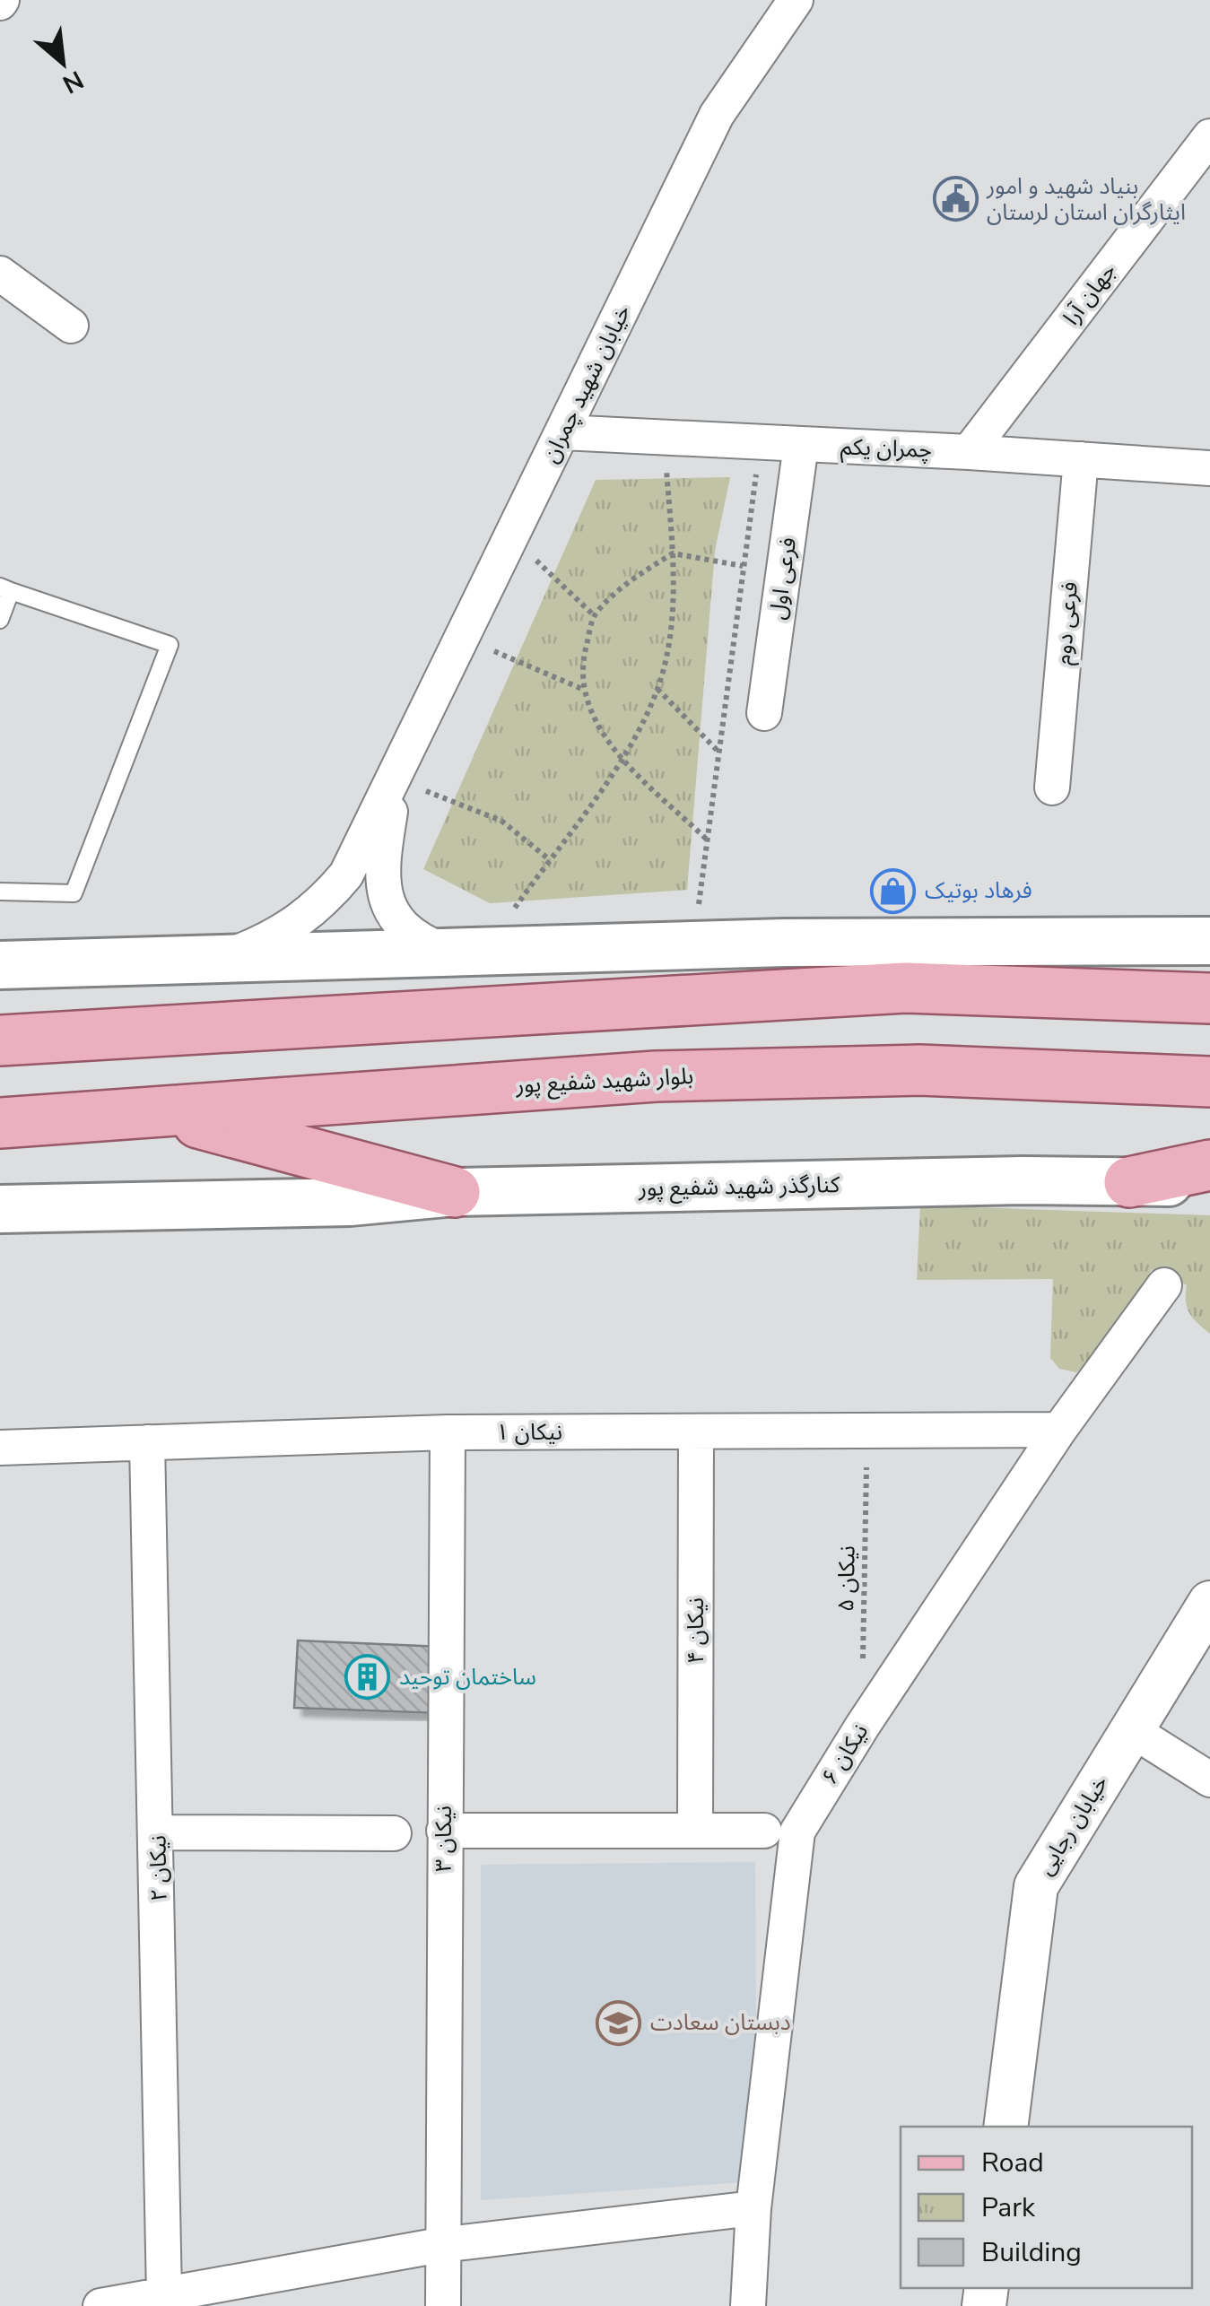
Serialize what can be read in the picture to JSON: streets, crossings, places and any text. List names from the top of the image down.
{
  "streets": {
    "main road": ["بلوار شهید شفیع پور", "کنارگذر شهید شفیع پور"],
    "street": [
      "جهان آرا",
      "خیابان شهید چمران",
      "چمران یکم",
      "فرعی اول",
      "فرعی دوم",
      "نیکان ۱",
      "نیکان ۴",
      "نیکان ۶",
      "خیابان رجایی",
      "نیکان ۳",
      "نیکان ۲"
    ],
    "path": ["نیکان ۵"]
  },
  "crossings": [
    ["جهان آرا", "چمران یکم"],
    ["خیابان شهید چمران", "چمران یکم"],
    ["چمران یکم", "فرعی اول"],
    ["چمران یکم", "فرعی دوم"],
    ["نیکان ۱", "نیکان ۵"],
    ["نیکان ۱", "نیکان ۴"],
    ["نیکان ۱", "نیکان ۶"],
    ["نیکان ۱", "نیکان ۳"],
    ["نیکان ۱", "نیکان ۲"],
    ["نیکان ۵", "نیکان ۶"]
  ],
  "places": {
    "public building": ["بنیاد شهید و امور ایثارگران استان لرستان"],
    "shop": ["فرهاد بوتیک"],
    "building": ["ساختمان توحید"],
    "school or university": ["دبستان سعادت"]
  },
  "legend": ["Road", "Park", "Building"],
  "north": "bottom right"
}
